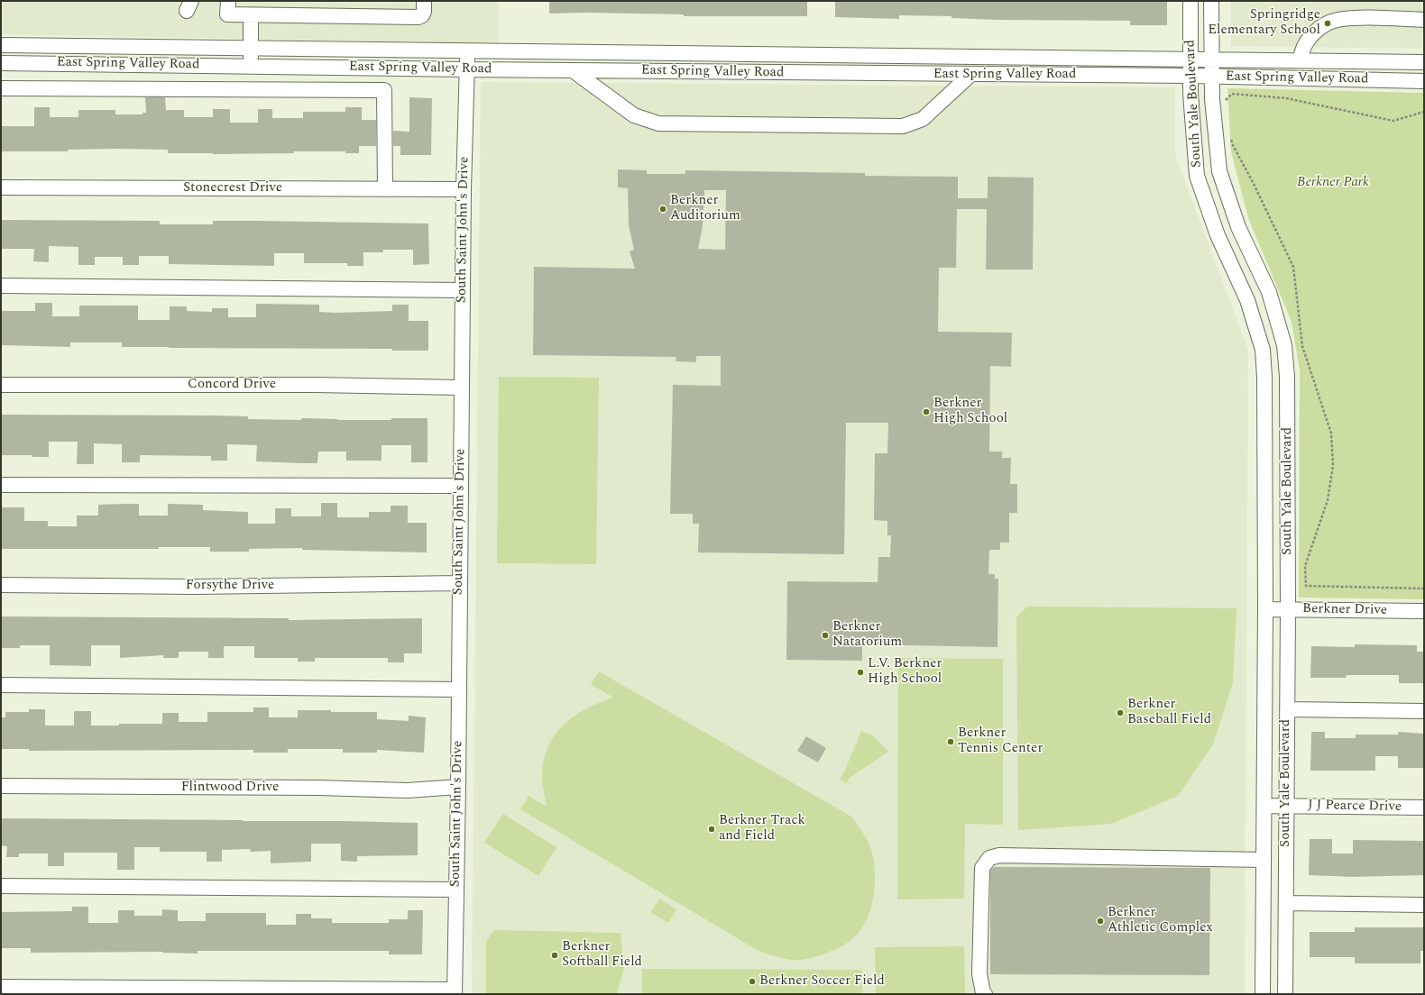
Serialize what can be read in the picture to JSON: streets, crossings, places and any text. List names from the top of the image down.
{
  "streets": {
    "street": [
      "East Spring Valley Road",
      "South Yale Boulevard",
      "Stonecrest Drive",
      "South Saint John's Drive",
      "Concord Drive",
      "Forsythe Drive",
      "Berkner Drive",
      "Flintwood Drive",
      "J J Pearce Drive"
    ]
  },
  "crossings": [
    ["East Spring Valley Road", "South Yale Boulevard"],
    ["East Spring Valley Road", "South Saint John's Drive"],
    ["South Yale Boulevard", "Berkner Drive"],
    ["South Yale Boulevard", "J J Pearce Drive"],
    ["Stonecrest Drive", "South Saint John's Drive"],
    ["South Saint John's Drive", "Concord Drive"],
    ["South Saint John's Drive", "Forsythe Drive"],
    ["South Saint John's Drive", "Flintwood Drive"]
  ],
  "parks": ["Berkner Park"],
  "places": [
    "Springridge Elementary School",
    "Berkner Auditorium",
    "Berkner High School",
    "Berkner Natatorium",
    "L.V. Berkner High School",
    "Berkner Baseball Field",
    "Berkner Tennis Center",
    "Berkner Track and Field",
    "Berkner Athletic Complex",
    "Berkner Softball Field",
    "Berkner Soccer Field"
  ]
}
